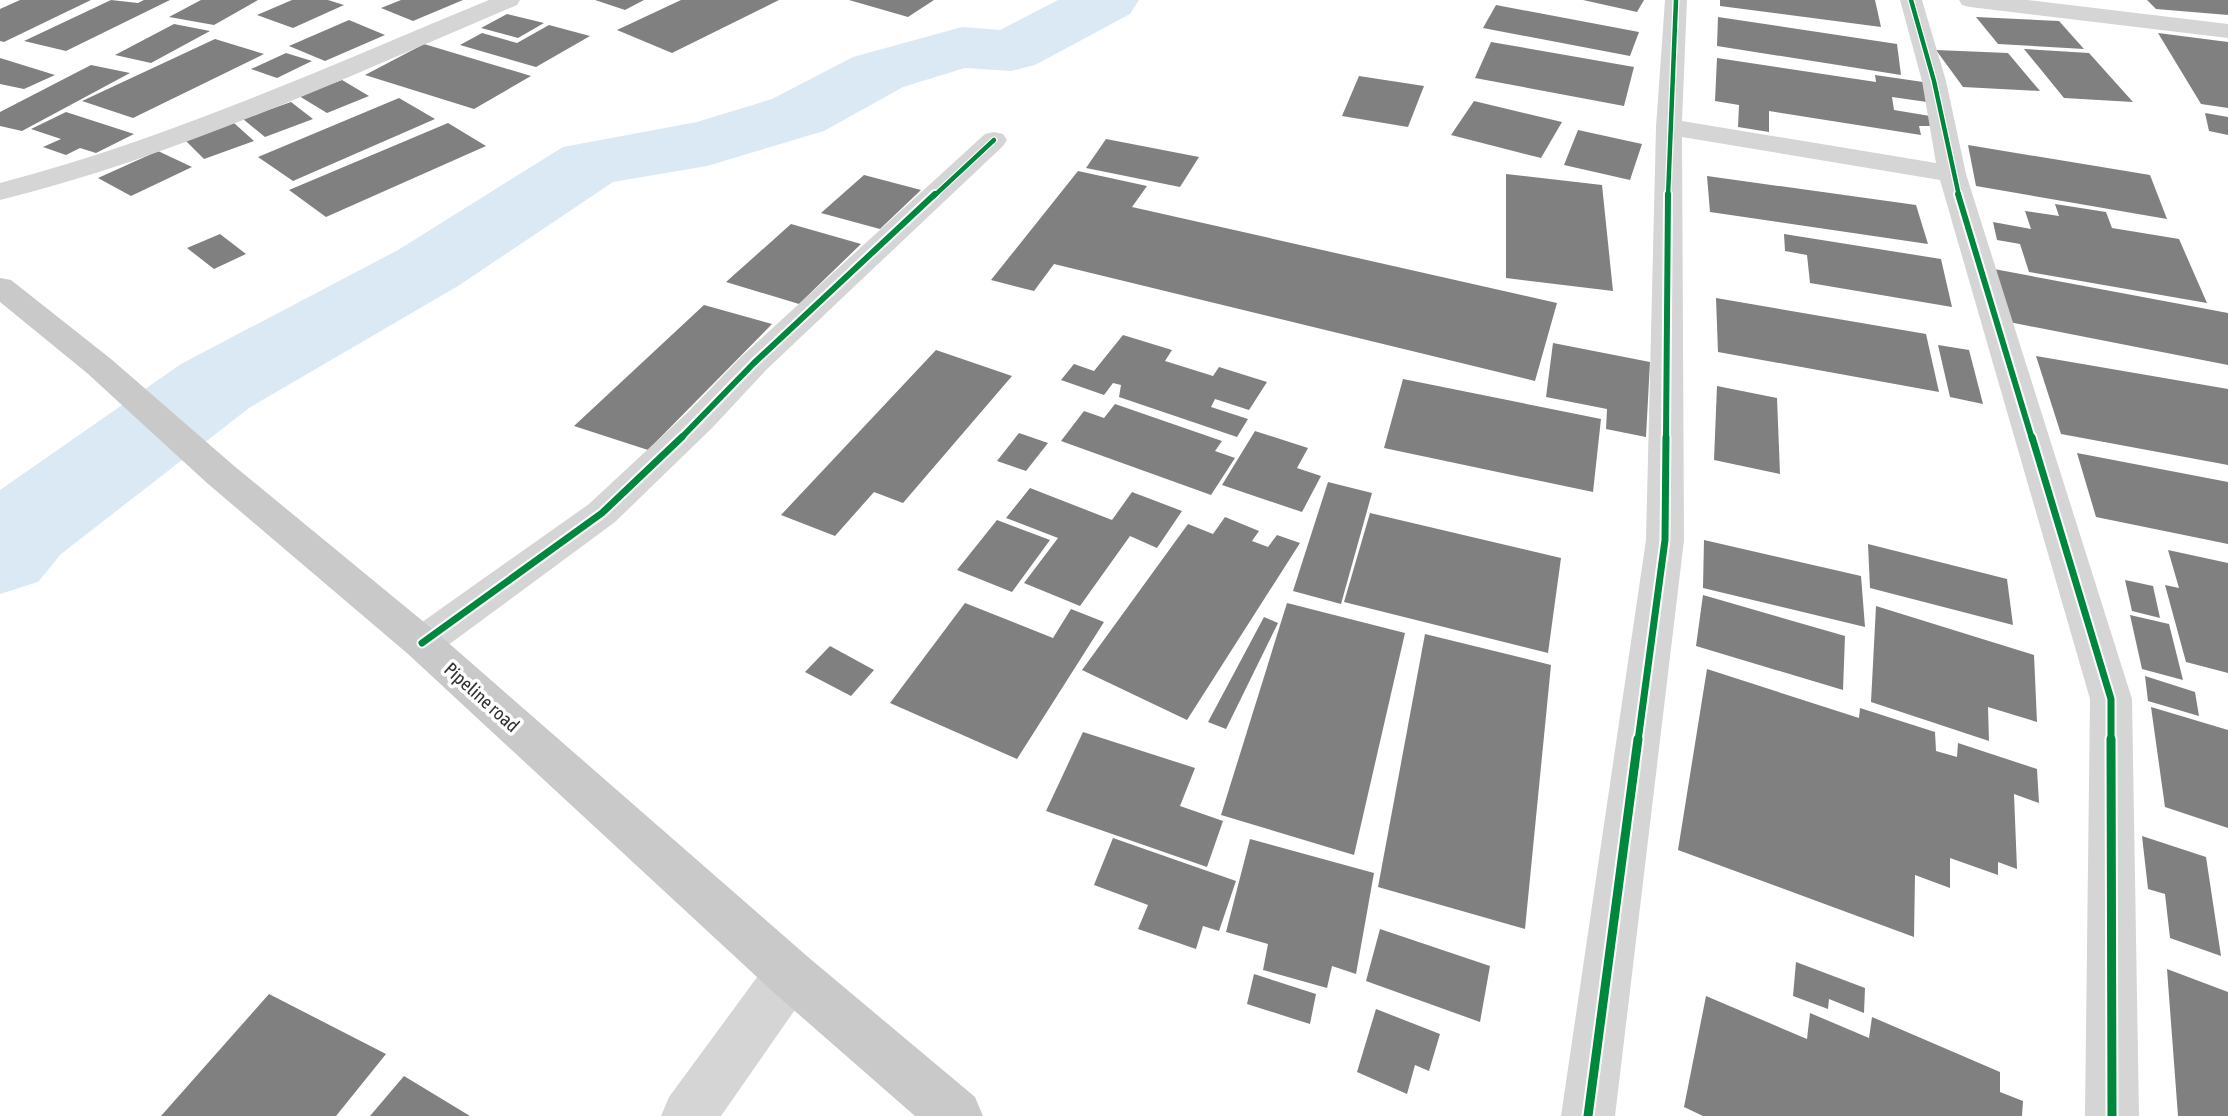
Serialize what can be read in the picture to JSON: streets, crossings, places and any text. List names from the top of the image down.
{
  "streets": {
    "main road": ["Pipeline road"]
  }
}
